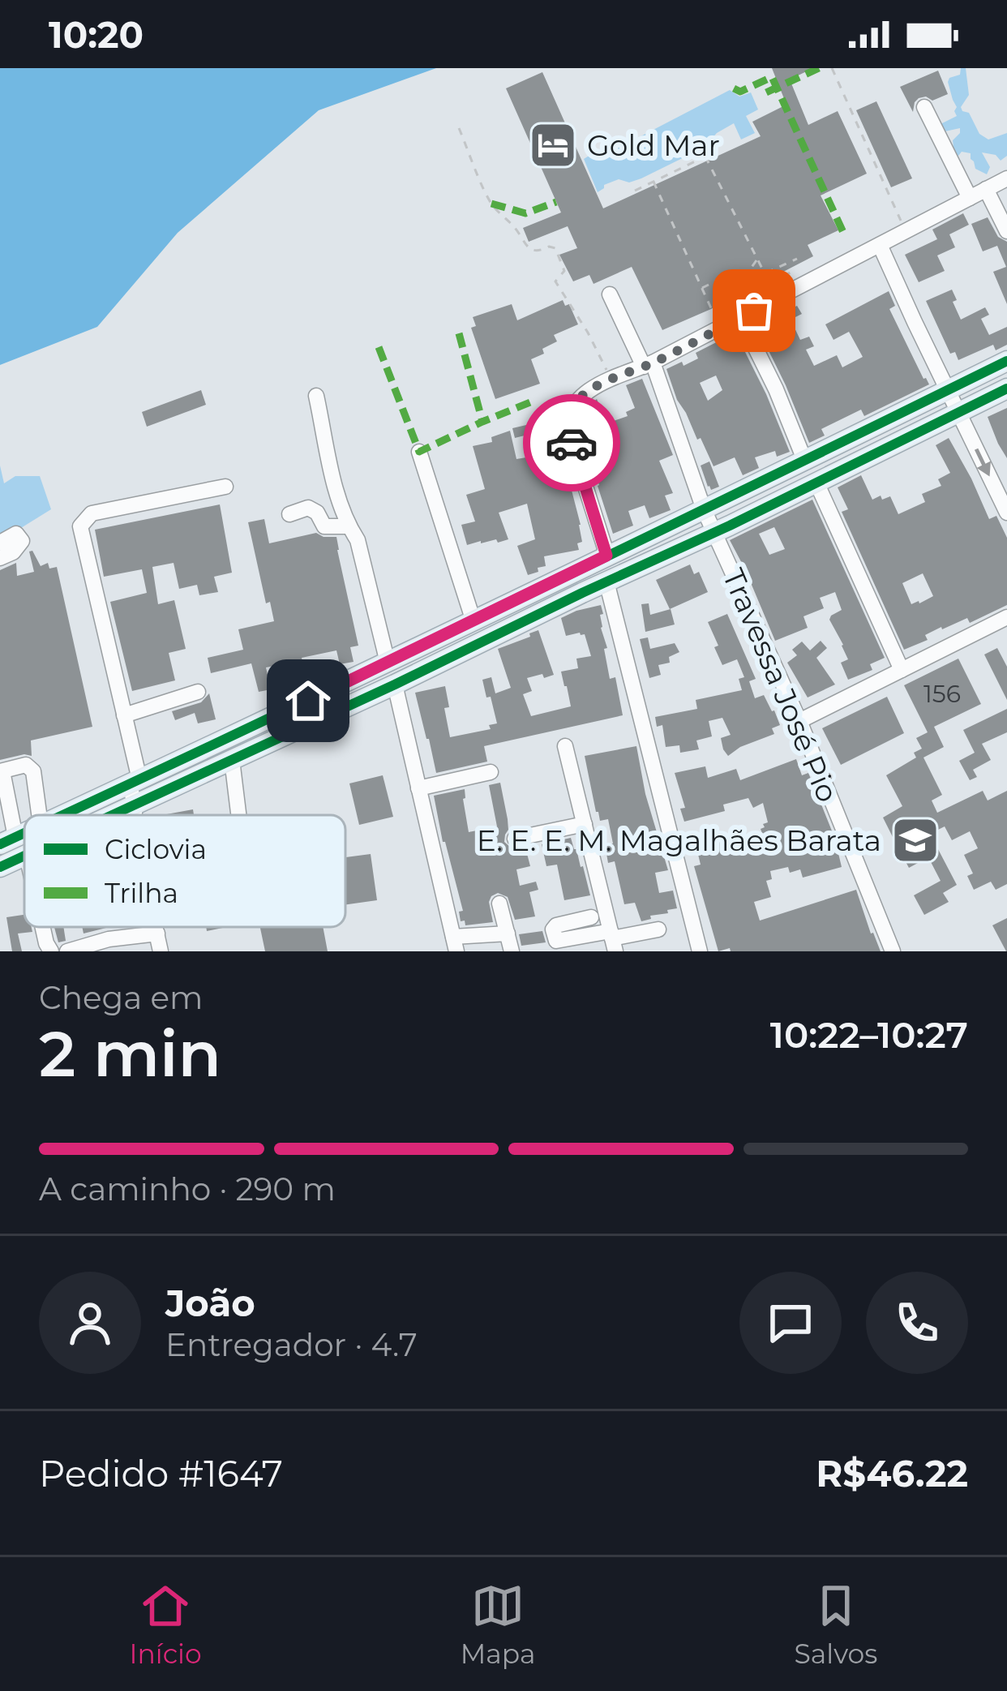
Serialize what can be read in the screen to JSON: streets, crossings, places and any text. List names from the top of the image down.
{
  "streets": {
    "street": ["Travessa José Pio"]
  },
  "places": {
    "hotel": ["Gold Mar"],
    "school or university": ["E. E. E. M. Magalhães Barata"]
  },
  "house_numbers": ["156"],
  "legend": ["Ciclovia", "Trilha"],
  "page": {
    "status": "10:20",
    "heading": ["2 min", "Chega em", "10:22–10:27"],
    "panel": [
      "João",
      "Entregador · 4.7",
      "Pedido #1647",
      "R$46.22"
    ],
    "bar": "A caminho · 290 m",
    "tabs": ["Início", "Mapa", "Salvos"]
  }
}
